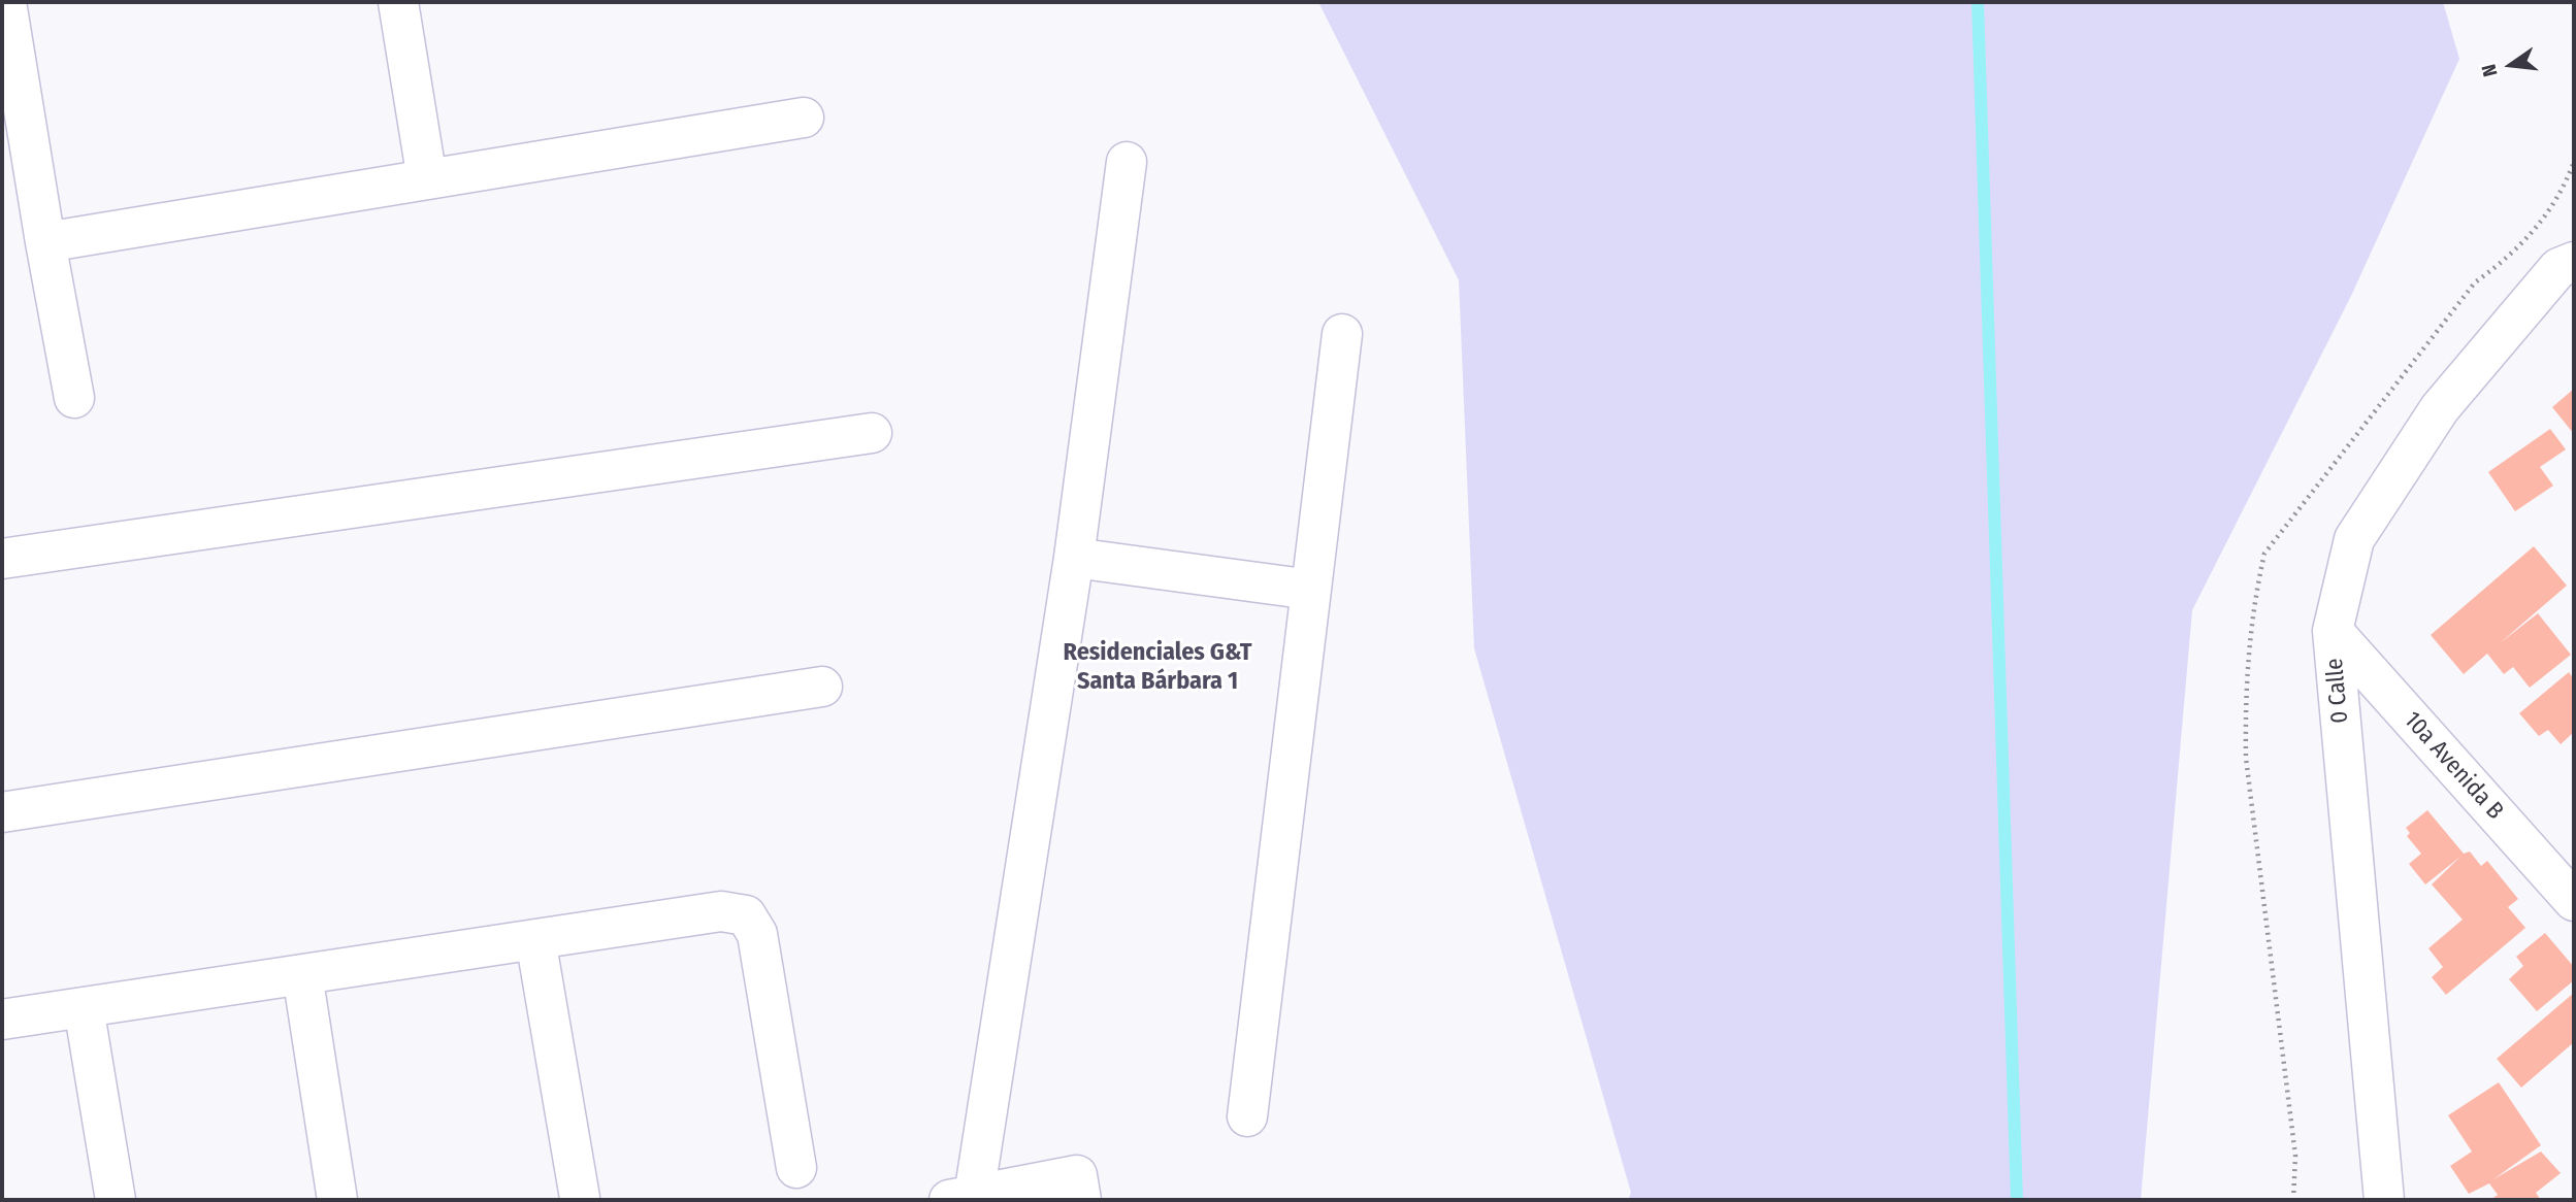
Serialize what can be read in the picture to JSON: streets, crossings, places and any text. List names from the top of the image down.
{
  "streets": {
    "street": ["0 Calle", "10a Avenida B"]
  },
  "crossings": [
    ["0 Calle", "10a Avenida B"]
  ],
  "districts": ["Residenciales G&T Santa Bárbara 1"],
  "north": "left"
}
